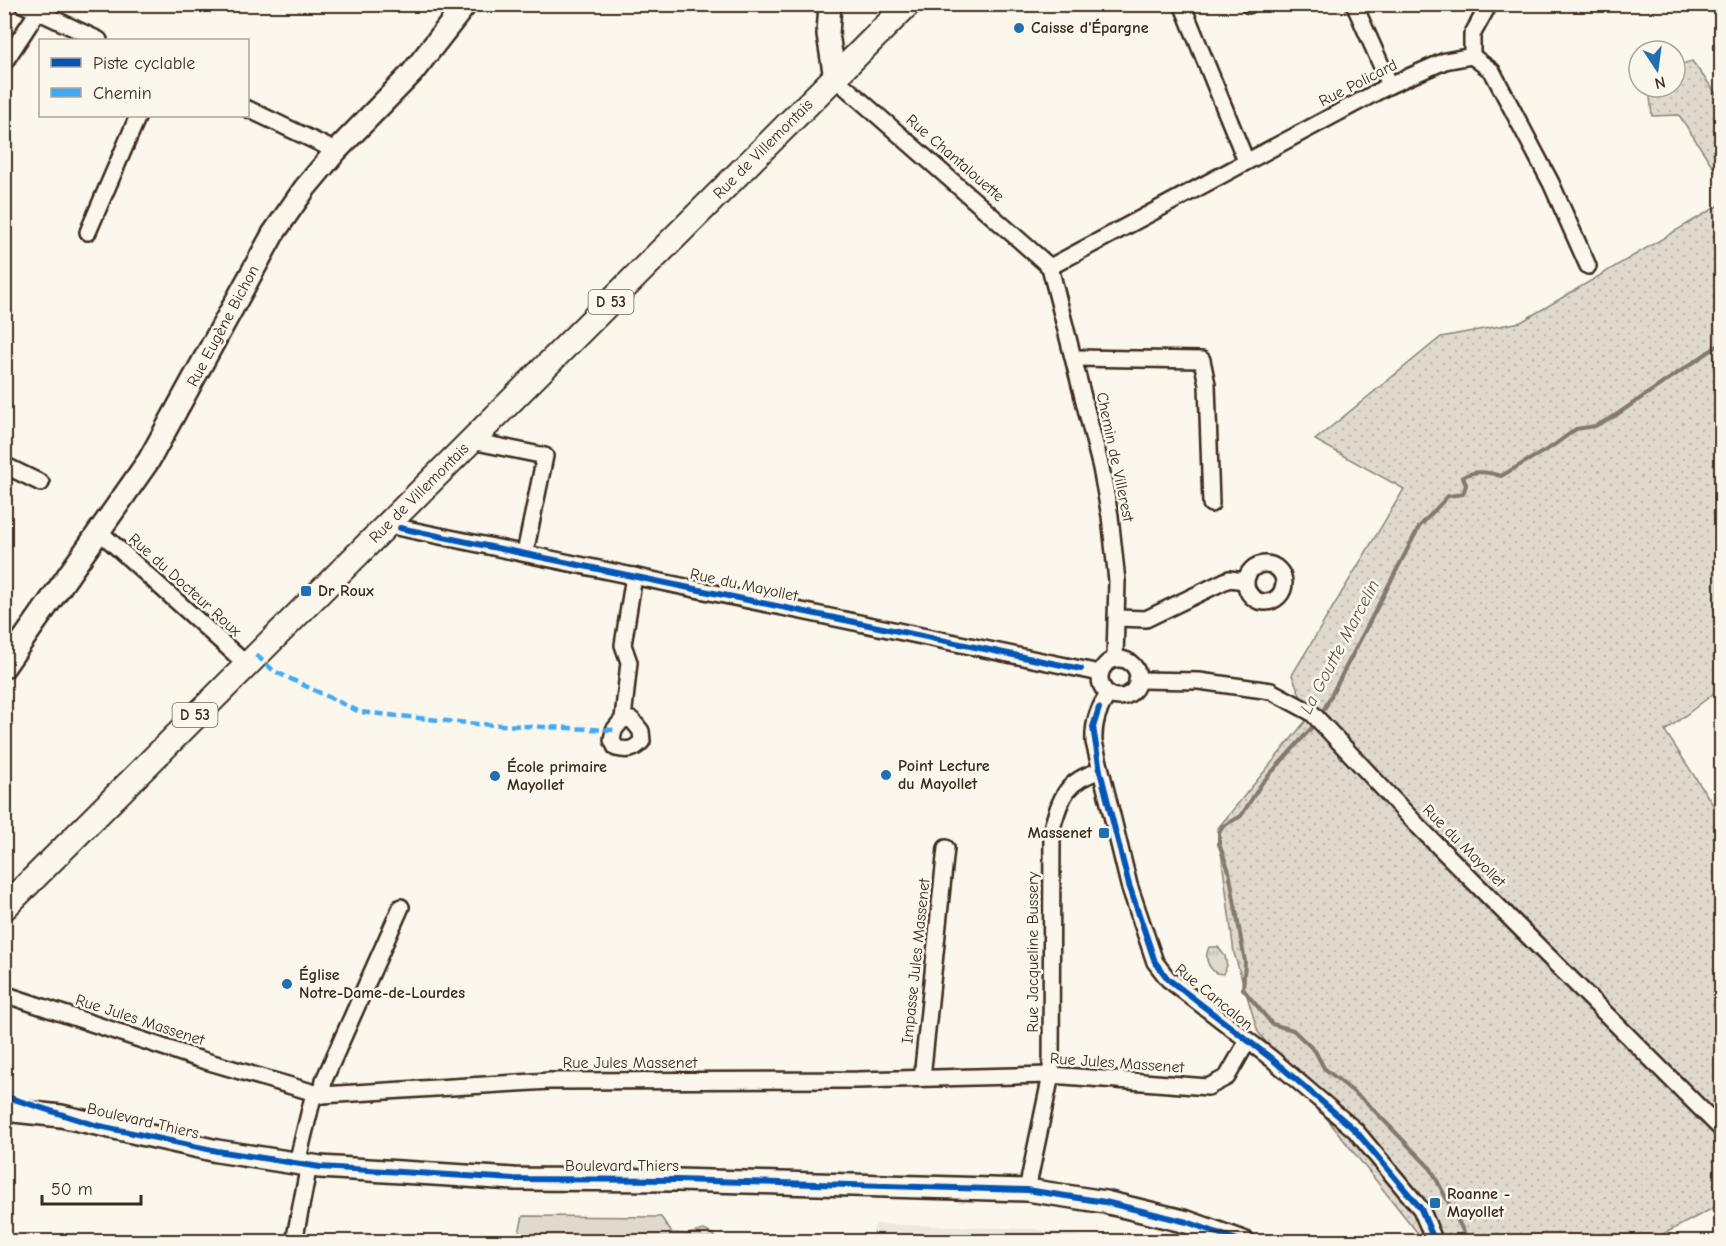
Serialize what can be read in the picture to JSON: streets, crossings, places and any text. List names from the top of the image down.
{
  "streets": {
    "main road": [
      "Rue de Villemontais",
      "D 53",
      "Rue Eugène Bichon",
      "Boulevard Thiers"
    ],
    "street": [
      "Rue Policard",
      "Rue Chantalouette",
      "Chemin de Villerest",
      "Rue du Docteur Roux",
      "Rue du Mayollet",
      "Rue Jacqueline Bussery",
      "Impasse Jules Massenet",
      "Rue Cancalon",
      "Rue Jules Massenet"
    ]
  },
  "crossings": [
    ["Rue Policard", "Rue Chantalouette"],
    ["Rue Policard", "Chemin de Villerest"],
    ["Rue de Villemontais", "Rue Chantalouette"],
    ["Rue de Villemontais", "D 53"],
    ["Rue de Villemontais", "Rue du Docteur Roux"],
    ["Rue de Villemontais", "Rue du Mayollet"],
    ["Rue Chantalouette", "D 53"],
    ["Rue Chantalouette", "Chemin de Villerest"],
    ["Rue Eugène Bichon", "Rue du Docteur Roux"],
    ["Chemin de Villerest", "Rue du Mayollet"],
    ["Chemin de Villerest", "Rue Cancalon"],
    ["Rue du Mayollet", "Rue Cancalon"],
    ["Rue Jacqueline Bussery", "Rue Cancalon"],
    ["Rue Jacqueline Bussery", "Rue Jules Massenet"],
    ["Rue Jacqueline Bussery", "Boulevard Thiers"],
    ["Impasse Jules Massenet", "Rue Jules Massenet"],
    ["Rue Cancalon", "Rue Jules Massenet"]
  ],
  "water": ["La Goutte Marcelin"],
  "places": {
    "other": [
      "Caisse d'Épargne",
      "Point Lecture du Mayollet",
      "École primaire Mayollet",
      "Église Notre-Dame-de-Lourdes"
    ],
    "transit": ["Dr Roux", "Massenet", "Roanne - Mayollet"]
  },
  "legend": ["Piste cyclable", "Chemin"],
  "scale_bar": "50 m",
  "north": "bottom"
}
